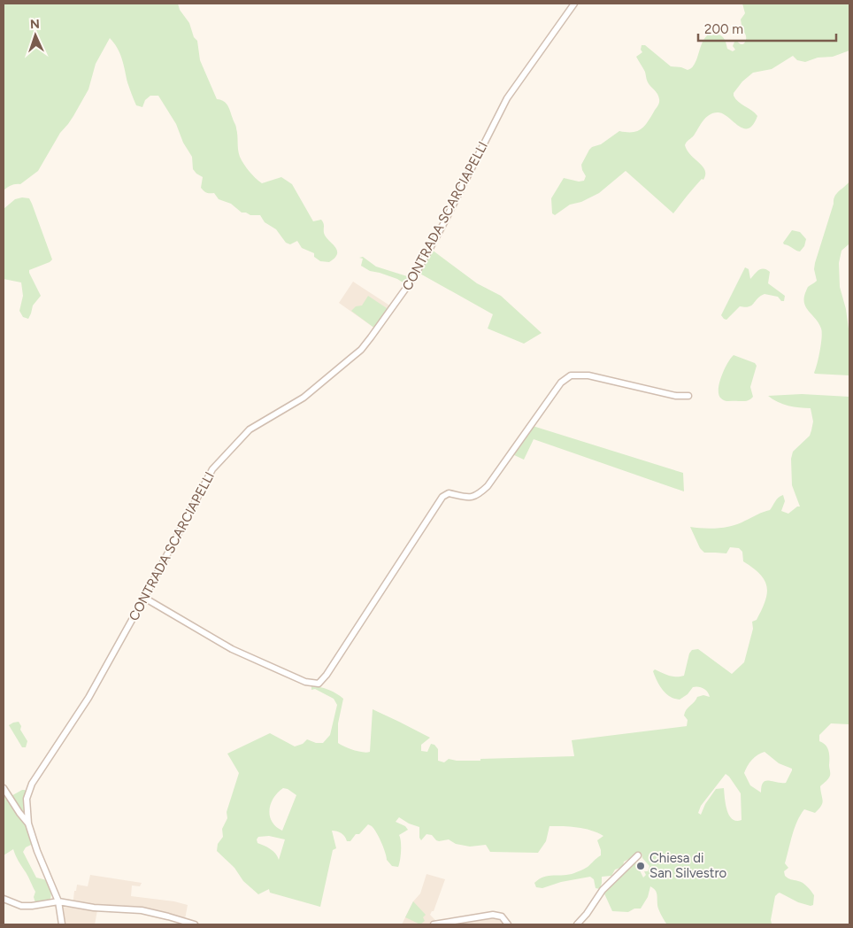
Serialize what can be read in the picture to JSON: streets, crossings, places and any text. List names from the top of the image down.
{
  "streets": {
    "street": ["CONTRADA SCARCIAPELLI"]
  },
  "places": ["Chiesa di San Silvestro"],
  "scale_bar": "200 m",
  "north": "top"
}
